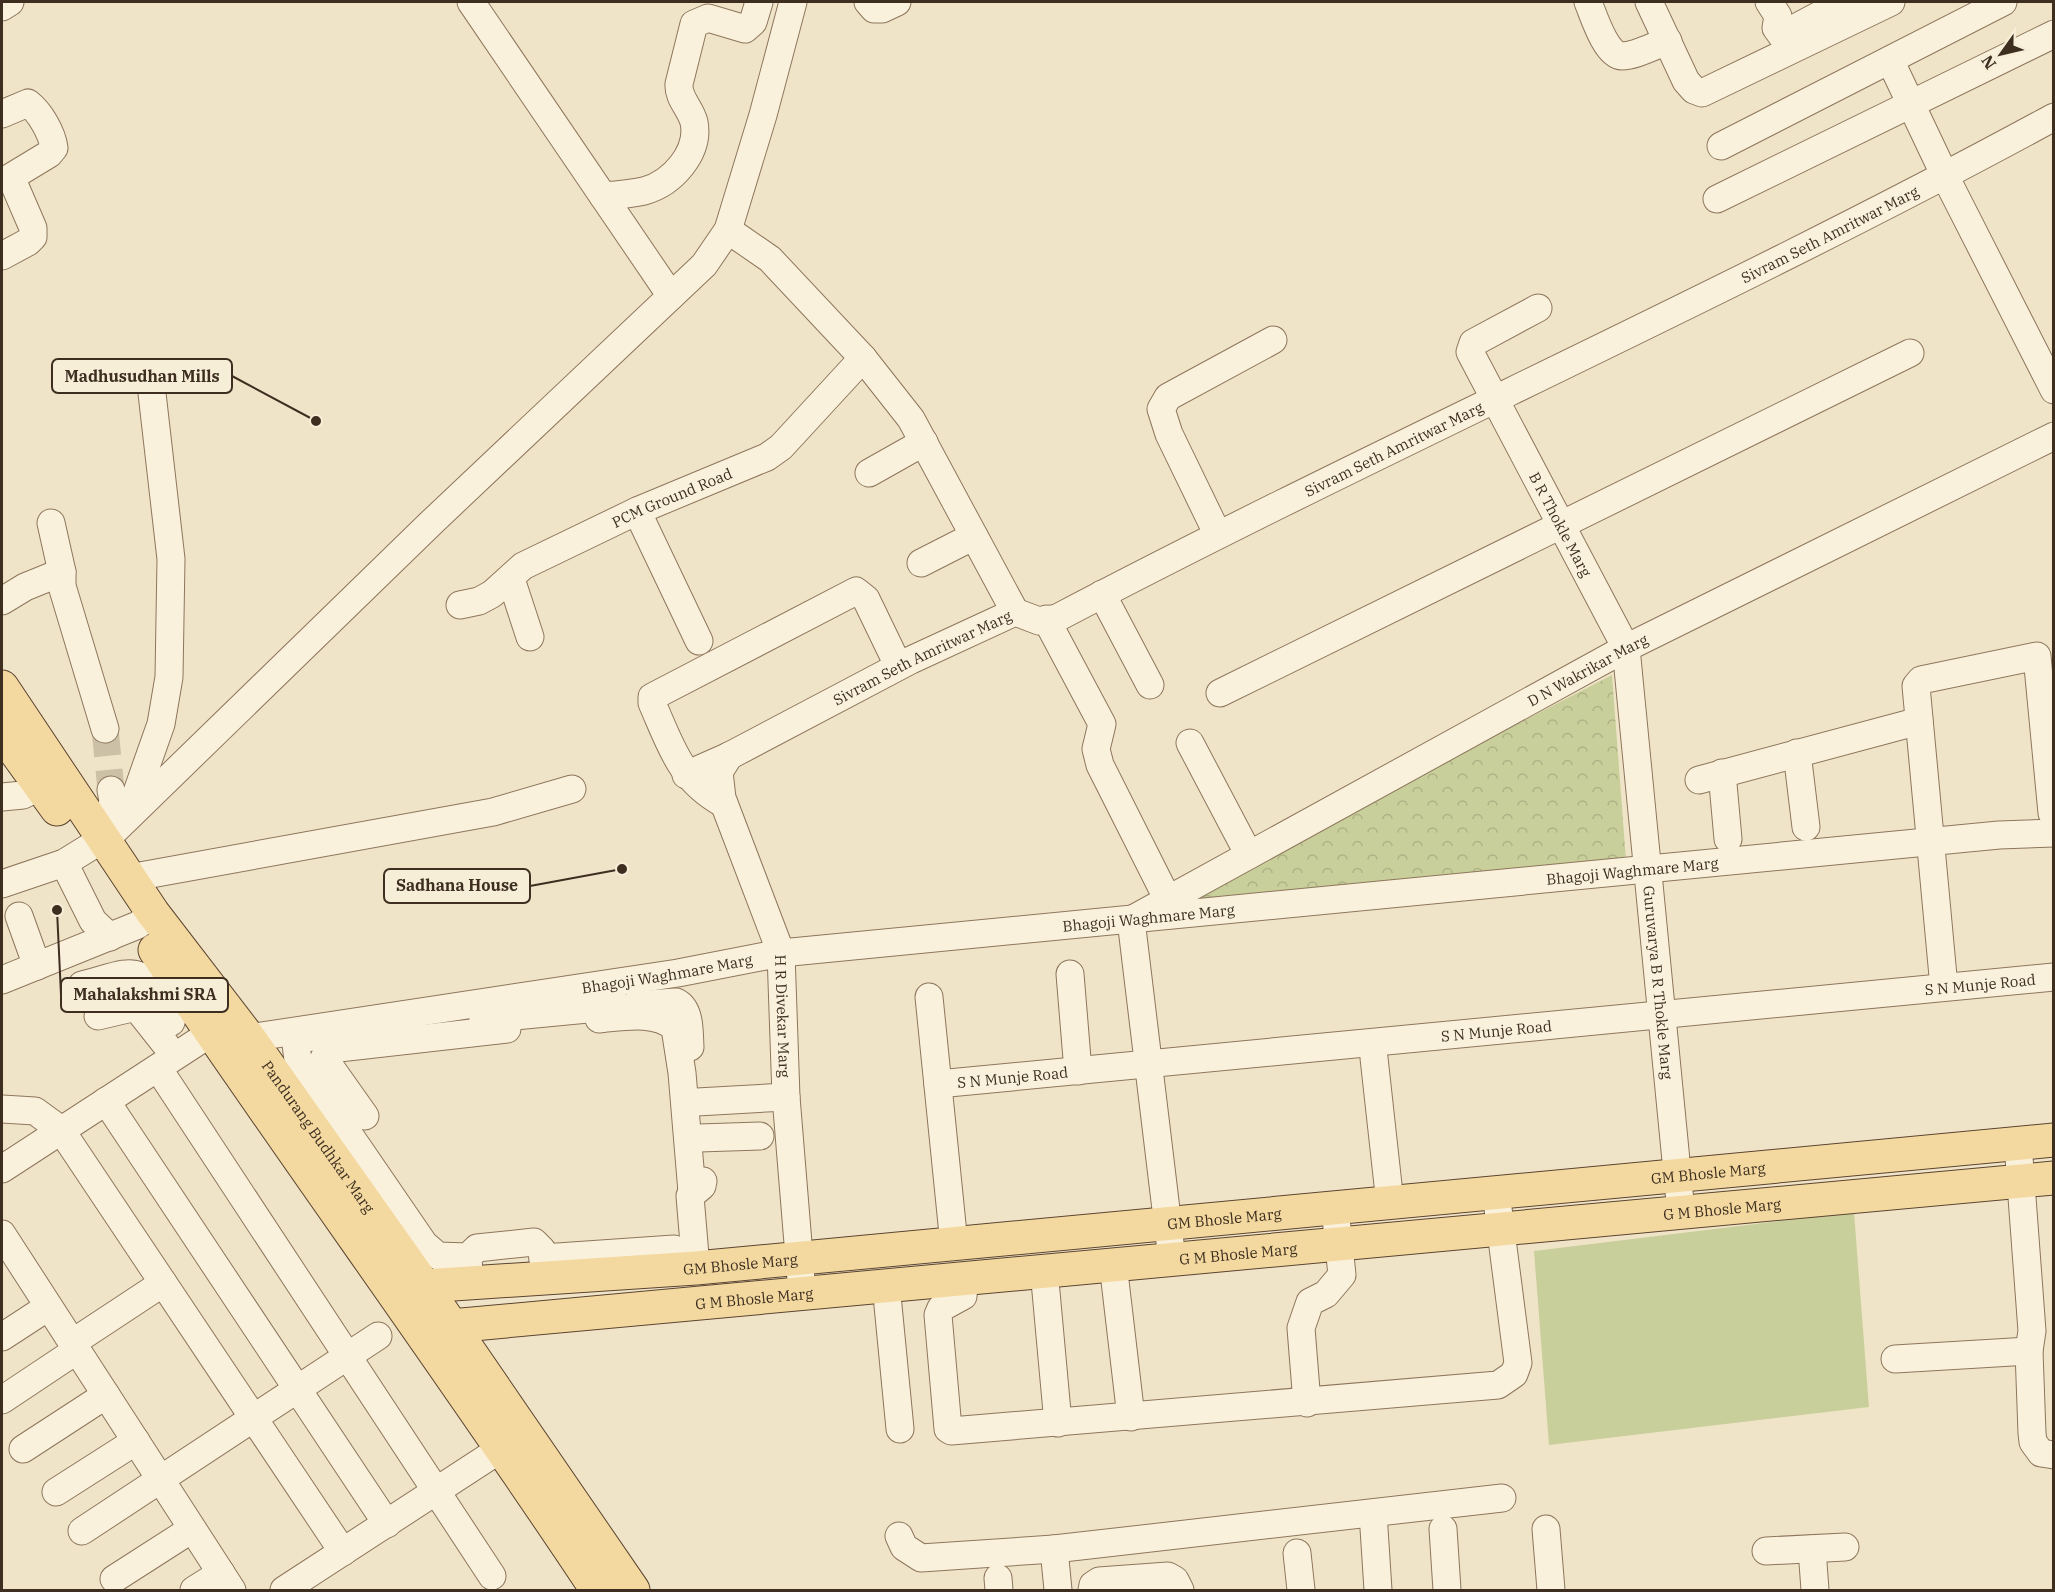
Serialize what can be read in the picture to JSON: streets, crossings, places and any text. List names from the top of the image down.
{
  "streets": {
    "main road": ["Pandurang Budhkar Marg", "GM Bhosle Marg", "G M Bhosle Marg"],
    "street": [
      "Sivram Seth Amritwar Marg",
      "PCM Ground Road",
      "B R Thokle Marg",
      "D N Wakrikar Marg",
      "Bhagoji Waghmare Marg",
      "Guruvarya B R Thokle Marg",
      "S N Munje Road",
      "H R Divekar Marg"
    ]
  },
  "crossings": [
    ["Sivram Seth Amritwar Marg", "B R Thokle Marg"],
    ["Sivram Seth Amritwar Marg", "H R Divekar Marg"],
    ["B R Thokle Marg", "D N Wakrikar Marg"],
    ["B R Thokle Marg", "Guruvarya B R Thokle Marg"],
    ["D N Wakrikar Marg", "Bhagoji Waghmare Marg"],
    ["D N Wakrikar Marg", "Guruvarya B R Thokle Marg"],
    ["Bhagoji Waghmare Marg", "Guruvarya B R Thokle Marg"],
    ["Bhagoji Waghmare Marg", "H R Divekar Marg"],
    ["Bhagoji Waghmare Marg", "Pandurang Budhkar Marg"],
    ["Guruvarya B R Thokle Marg", "S N Munje Road"],
    ["Guruvarya B R Thokle Marg", "GM Bhosle Marg"],
    ["Guruvarya B R Thokle Marg", "G M Bhosle Marg"],
    ["H R Divekar Marg", "GM Bhosle Marg"],
    ["H R Divekar Marg", "G M Bhosle Marg"],
    ["Pandurang Budhkar Marg", "GM Bhosle Marg"],
    ["Pandurang Budhkar Marg", "G M Bhosle Marg"]
  ],
  "places": ["Madhusudhan Mills", "Sadhana House", "Mahalakshmi SRA"],
  "north": "bottom left"
}
